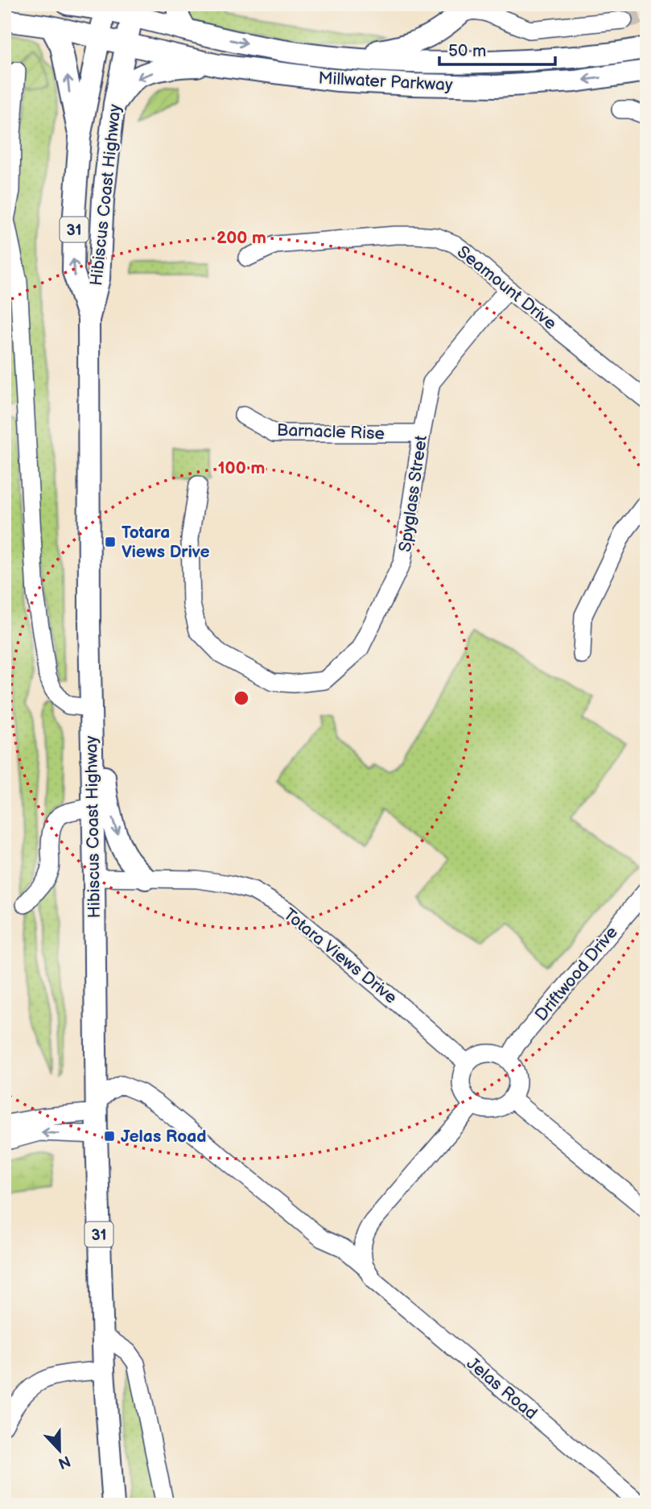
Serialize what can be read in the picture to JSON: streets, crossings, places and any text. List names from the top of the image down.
{
  "streets": {
    "main road": ["Millwater Parkway", "Hibiscus Coast Highway", "31"],
    "street": [
      "Seamount Drive",
      "Barnacle Rise",
      "Spyglass Street",
      "Totara Views Drive",
      "Driftwood Drive",
      "Jelas Road"
    ]
  },
  "crossings": [
    ["Millwater Parkway", "Hibiscus Coast Highway"],
    ["Hibiscus Coast Highway", "Totara Views Drive"],
    ["Hibiscus Coast Highway", "Jelas Road"],
    ["Seamount Drive", "Spyglass Street"],
    ["Barnacle Rise", "Spyglass Street"],
    ["Totara Views Drive", "Driftwood Drive"]
  ],
  "places": {
    "transit": ["Totara Views Drive", "Jelas Road"]
  },
  "scale_bar": "50 m",
  "north": "bottom",
  "rings": ["200 m", "100 m"]
}
